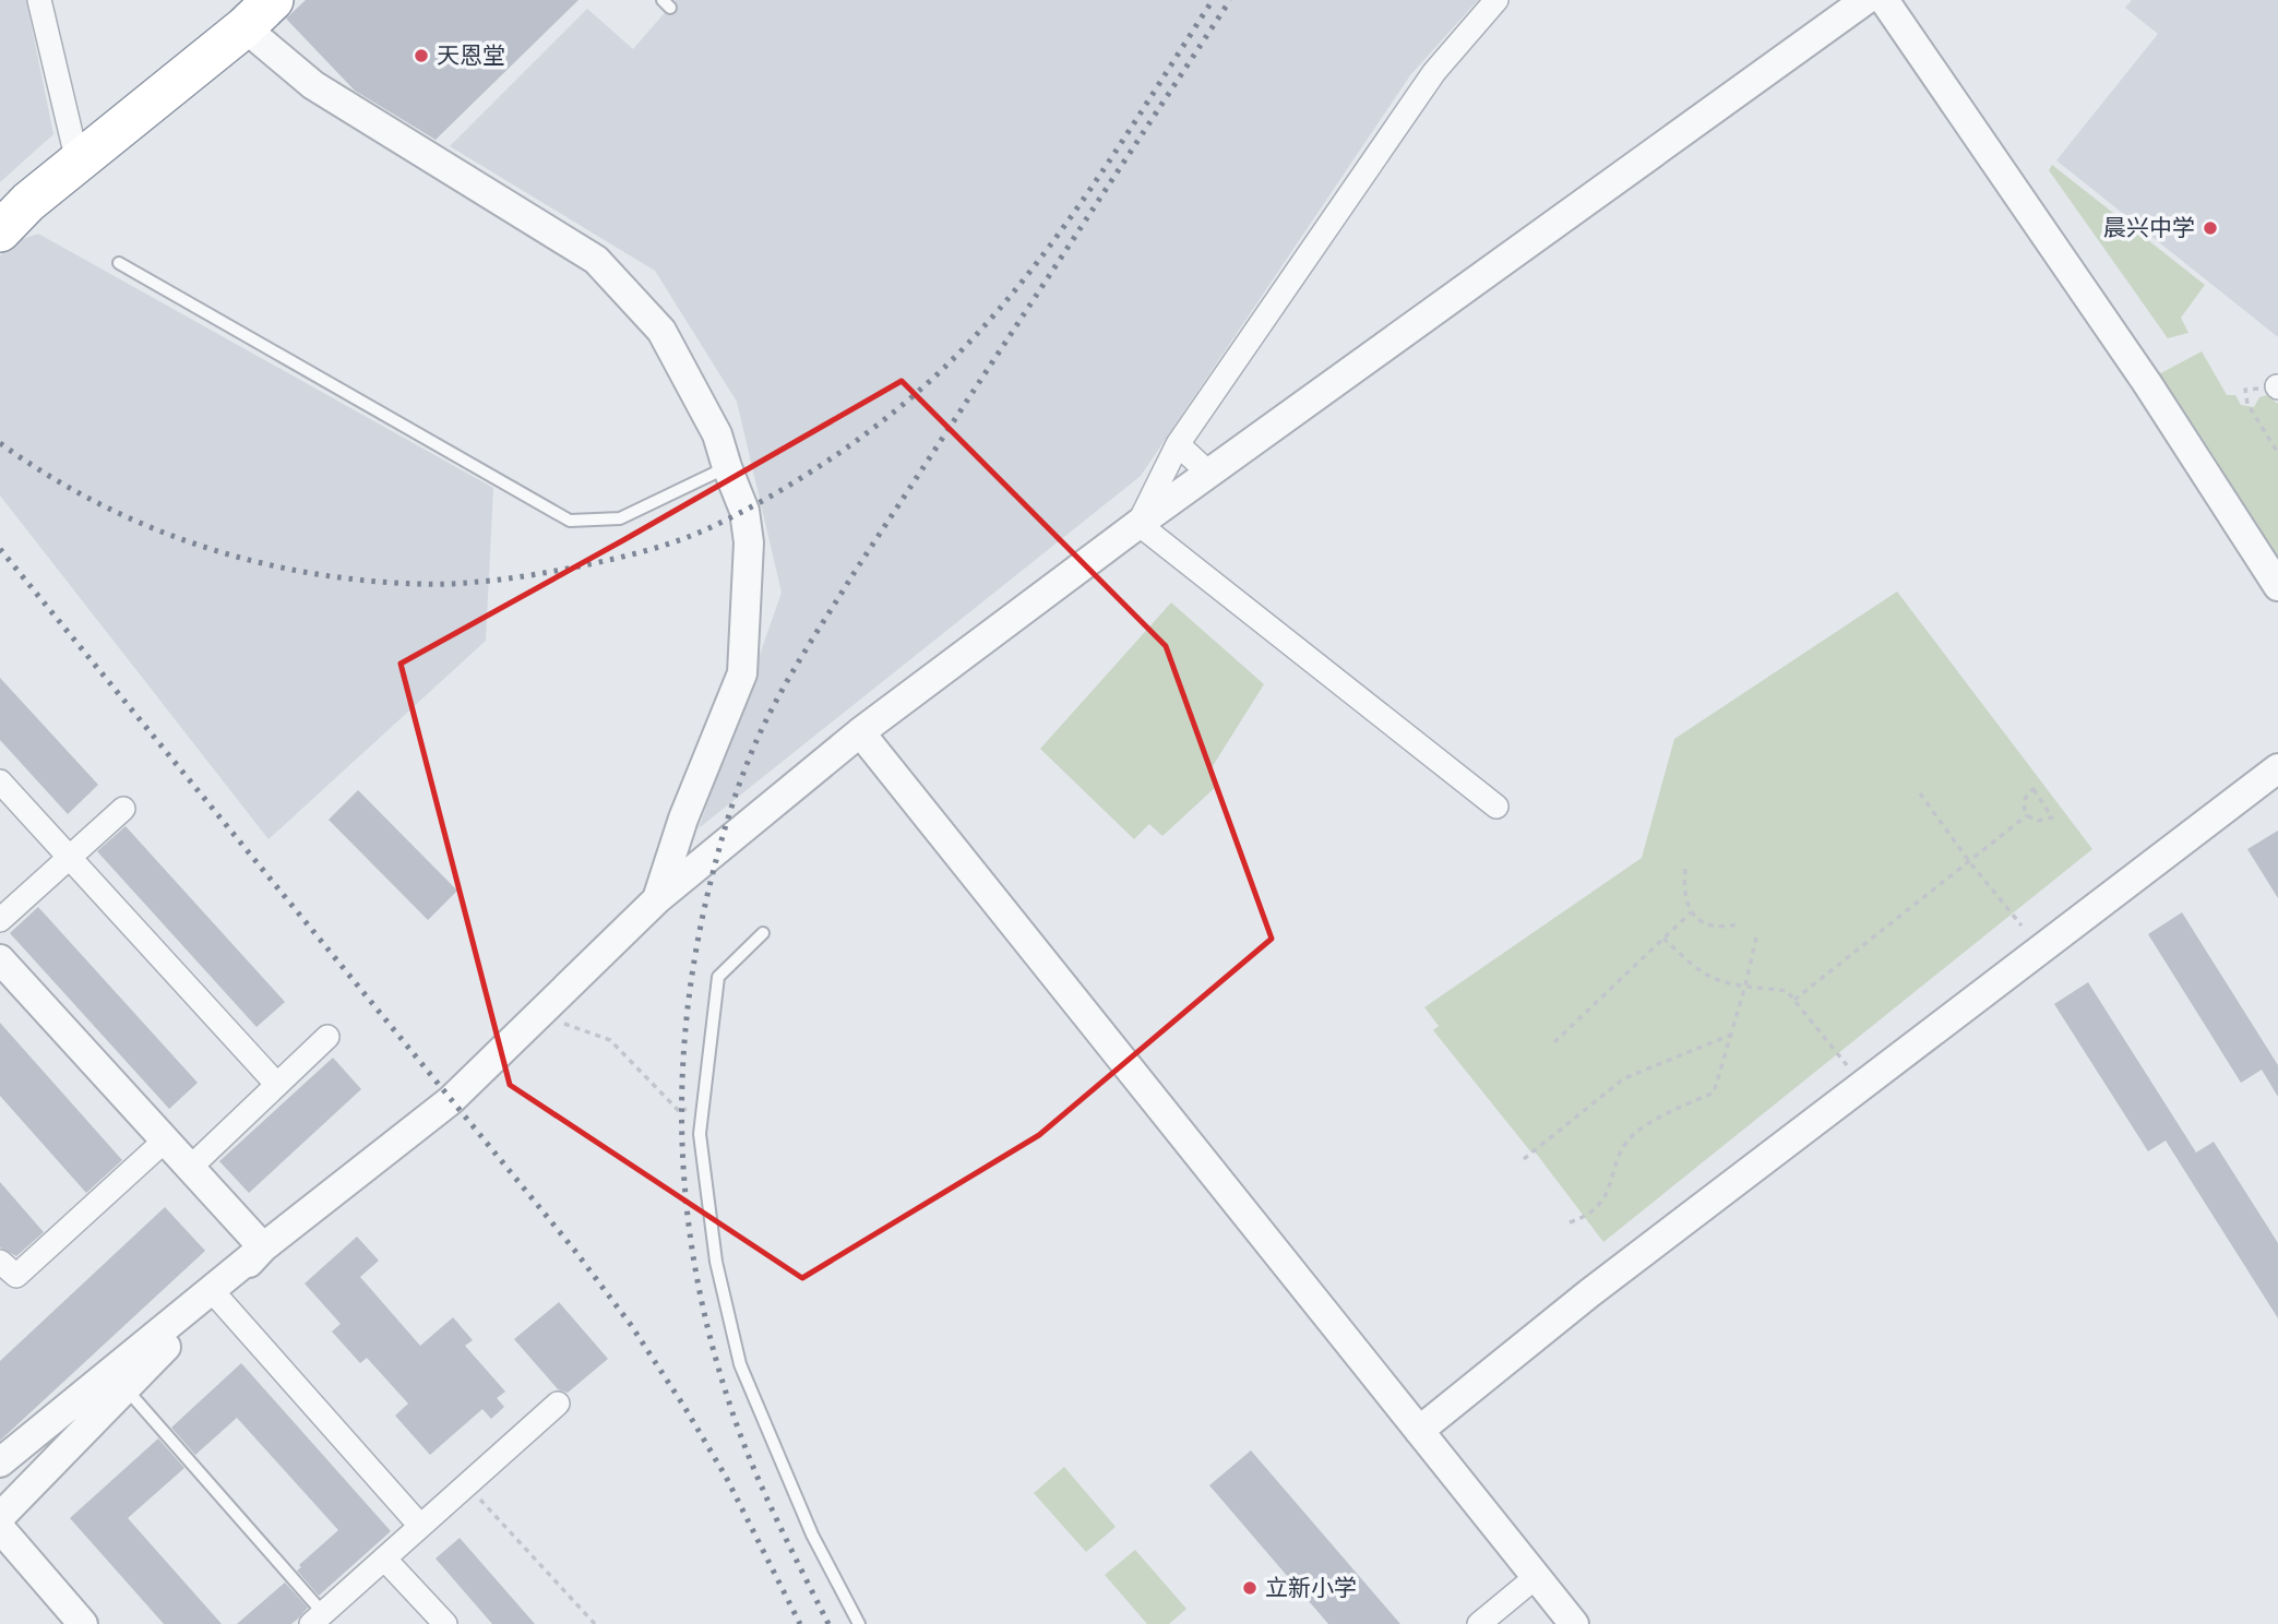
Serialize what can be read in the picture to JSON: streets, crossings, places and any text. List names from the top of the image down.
{
  "places": ["天恩堂", "晨兴中学", "立新小学"]
}
